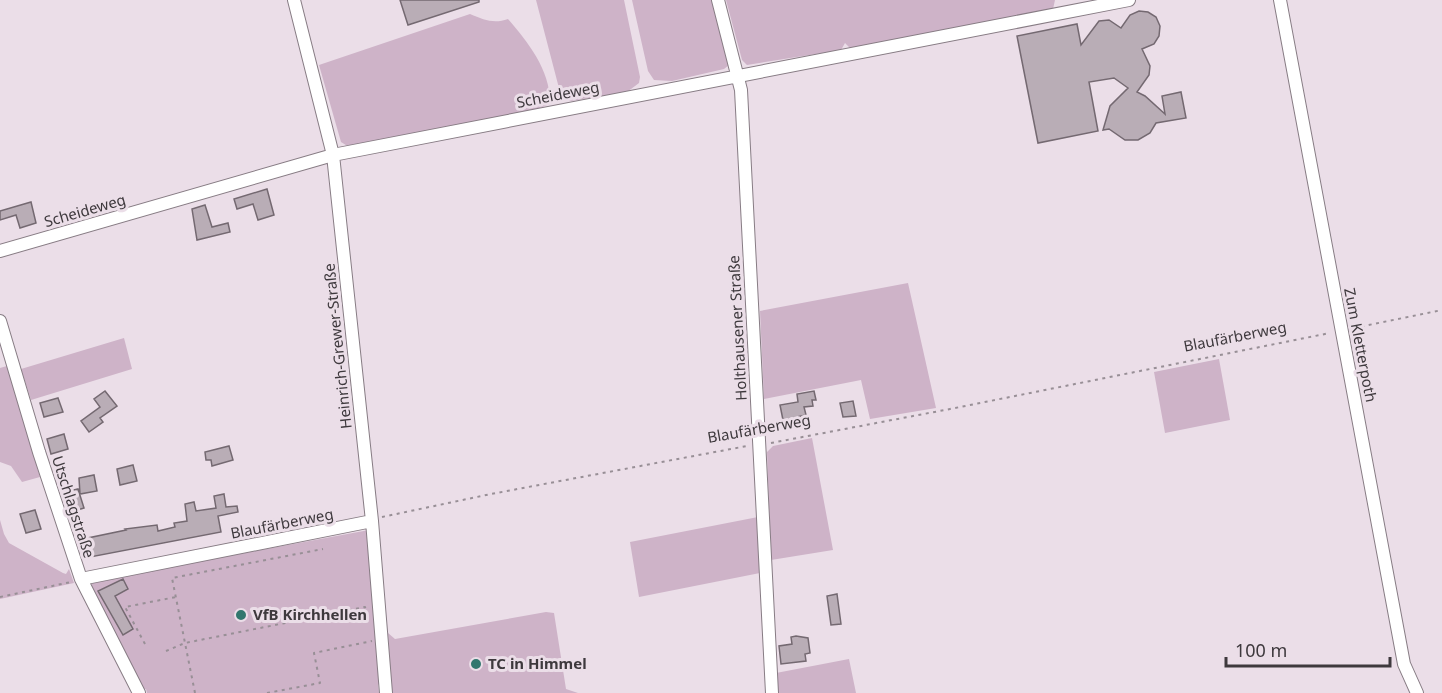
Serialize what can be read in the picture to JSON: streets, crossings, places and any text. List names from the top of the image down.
{
  "streets": {
    "street": [
      "Scheideweg",
      "Holthausener Straße",
      "Blaufärberweg",
      "Zum Kletterpoth",
      "Heinrich-Grewer-Straße",
      "Utschlagstraße"
    ]
  },
  "crossings": [
    ["Scheideweg", "Holthausener Straße"],
    ["Scheideweg", "Heinrich-Grewer-Straße"],
    ["Holthausener Straße", "Blaufärberweg"],
    ["Blaufärberweg", "Zum Kletterpoth"],
    ["Blaufärberweg", "Heinrich-Grewer-Straße"],
    ["Blaufärberweg", "Utschlagstraße"]
  ],
  "places": ["VfB Kirchhellen", "TC in Himmel"],
  "scale_bar": "100 m"
}
